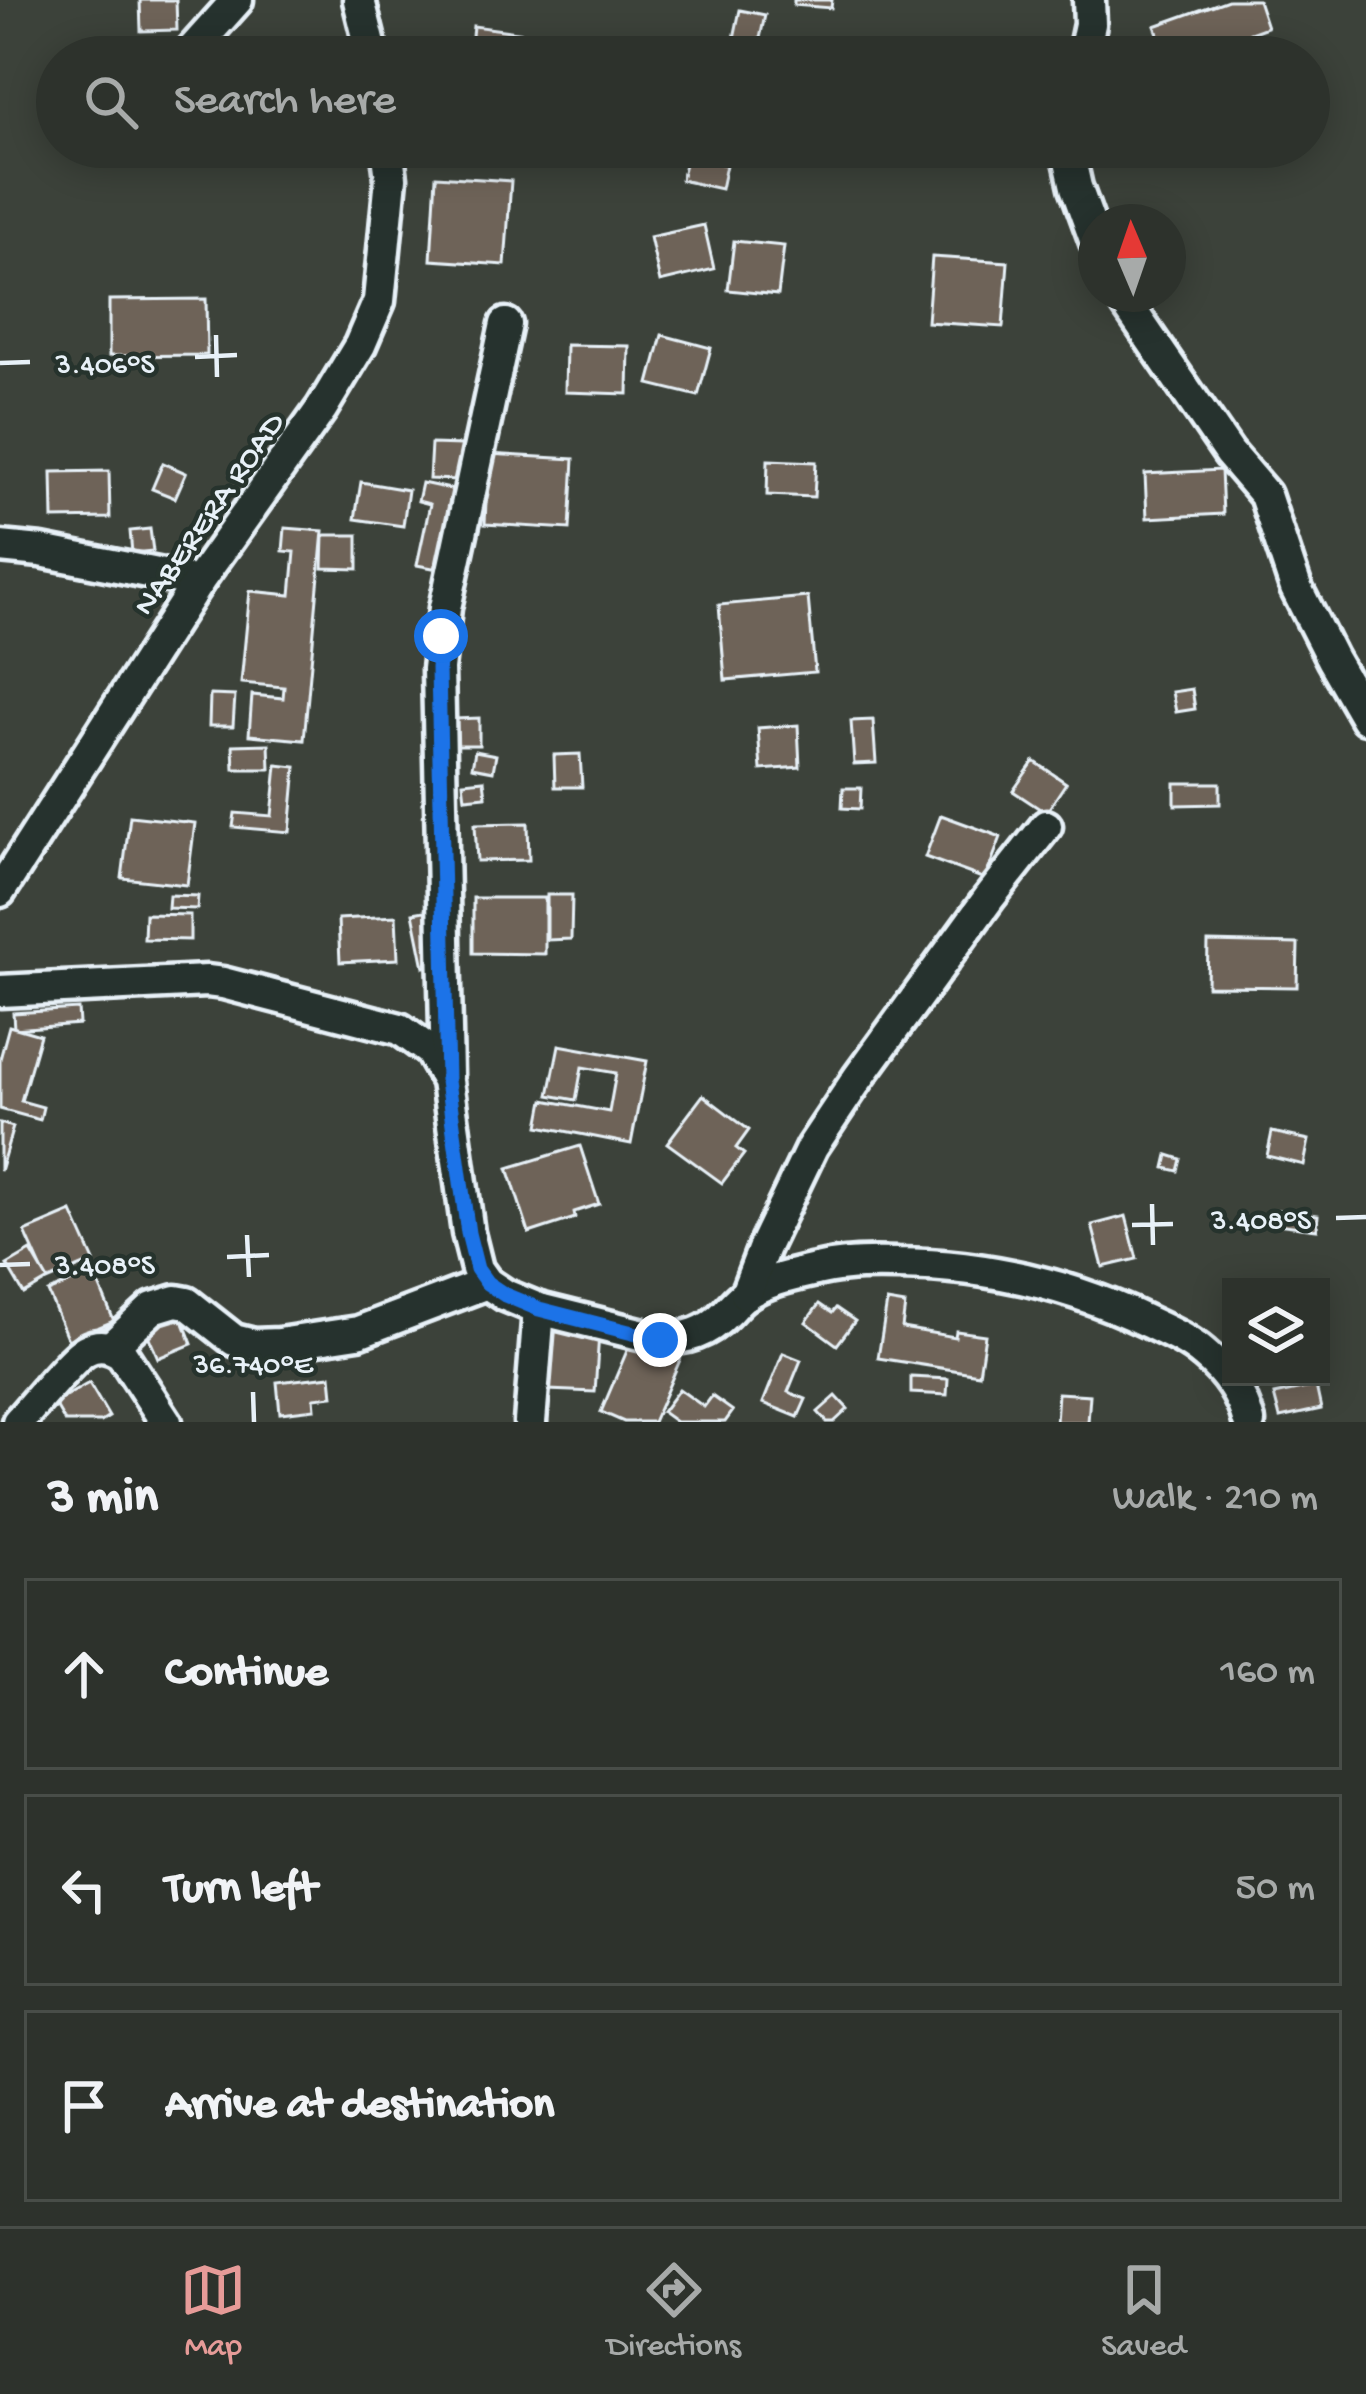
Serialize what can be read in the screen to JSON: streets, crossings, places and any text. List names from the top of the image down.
{
  "streets": {
    "street": ["NABERERA ROAD"]
  },
  "north": "top",
  "page": {
    "search": "Search here",
    "heading": ["3 min", "Walk · 210 m"],
    "list": [
      ["Continue", "160 m"],
      ["Turn left", "50 m"],
      "Arrive at destination"
    ],
    "nav": ["Map", "Directions", "Saved"]
  },
  "coordinates": ["3.406°S", "3.408°S", "36.740°E"]
}
